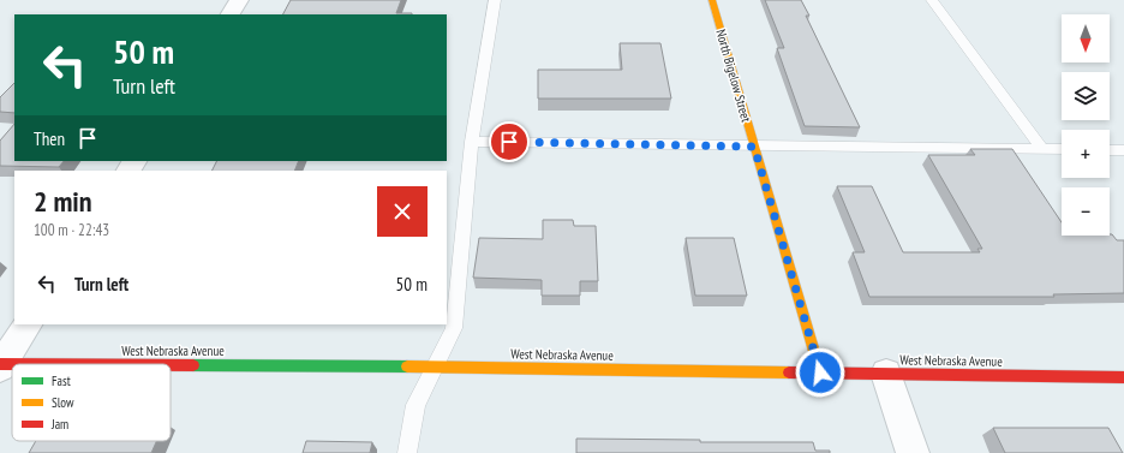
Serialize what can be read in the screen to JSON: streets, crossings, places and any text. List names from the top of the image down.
{
  "streets": {
    "street": ["North Bigelow Street", "West Nebraska Avenue"]
  },
  "crossings": [
    ["North Bigelow Street", "West Nebraska Avenue"]
  ],
  "legend": ["Fast", "Slow", "Jam"],
  "north": "bottom",
  "page": {
    "map_buttons": ["+", "−"],
    "turn": ["50 m", "Turn left"],
    "then": "Then",
    "heading": ["2 min", "100 m · 22:43"],
    "list": [
      {
        "name": "Turn left",
        "value": "50 m"
      }
    ]
  }
}
